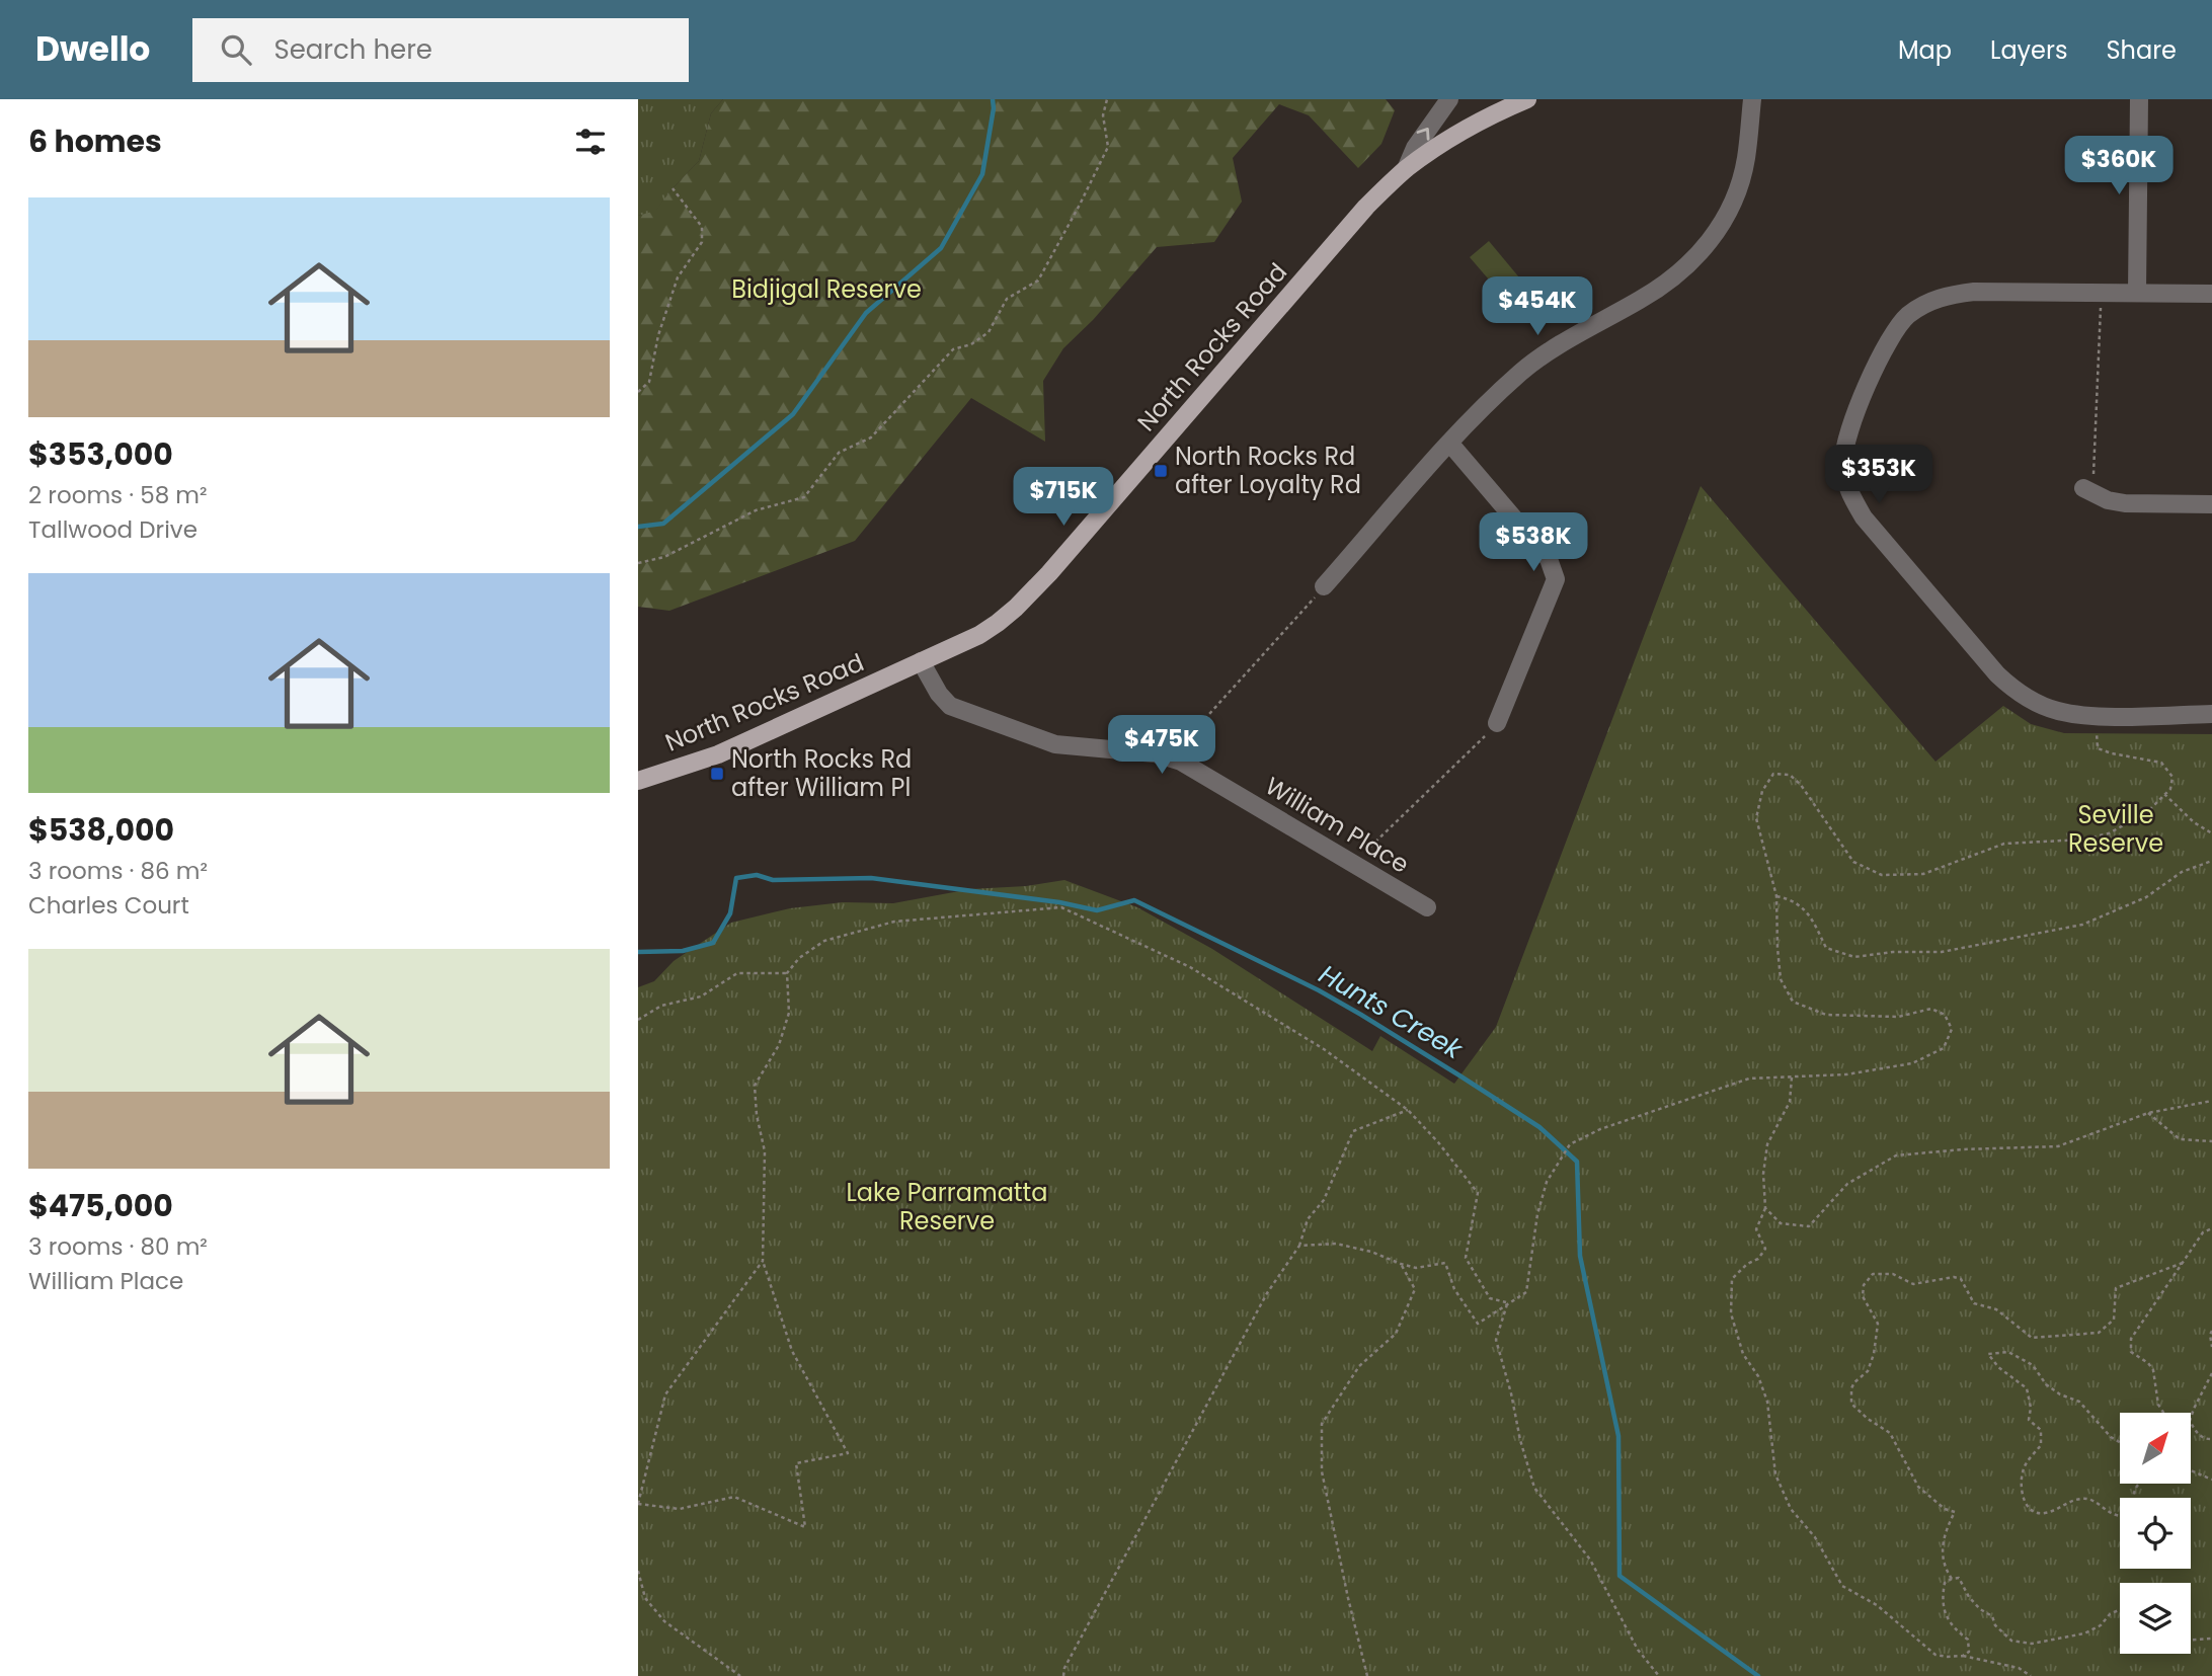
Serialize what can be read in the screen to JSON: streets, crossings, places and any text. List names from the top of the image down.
{
  "streets": {
    "main road": ["North Rocks Road"],
    "street": ["William Place"]
  },
  "crossings": [
    ["North Rocks Road", "William Place"]
  ],
  "water": ["Hunts Creek"],
  "parks": ["Bidjigal Reserve", "Seville Reserve", "Lake Parramatta Reserve"],
  "places": {
    "transit": ["North Rocks Rd after Loyalty Rd", "North Rocks Rd after William Pl"]
  },
  "north": "top right",
  "page": {
    "header": "Dwello",
    "search": "Search here",
    "nav": ["Map", "Layers", "Share"],
    "heading": "6 homes",
    "price": [
      "$360K",
      "$454K",
      "$353K",
      "$715K",
      "$538K",
      "$475K"
    ],
    "list": [
      {
        "name": "$353,000",
        "note": "2 rooms · 58 m² · Tallwood Drive"
      },
      {
        "name": "$538,000",
        "note": "3 rooms · 86 m² · Charles Court"
      },
      {
        "name": "$475,000",
        "note": "3 rooms · 80 m² · William Place"
      }
    ]
  }
}
